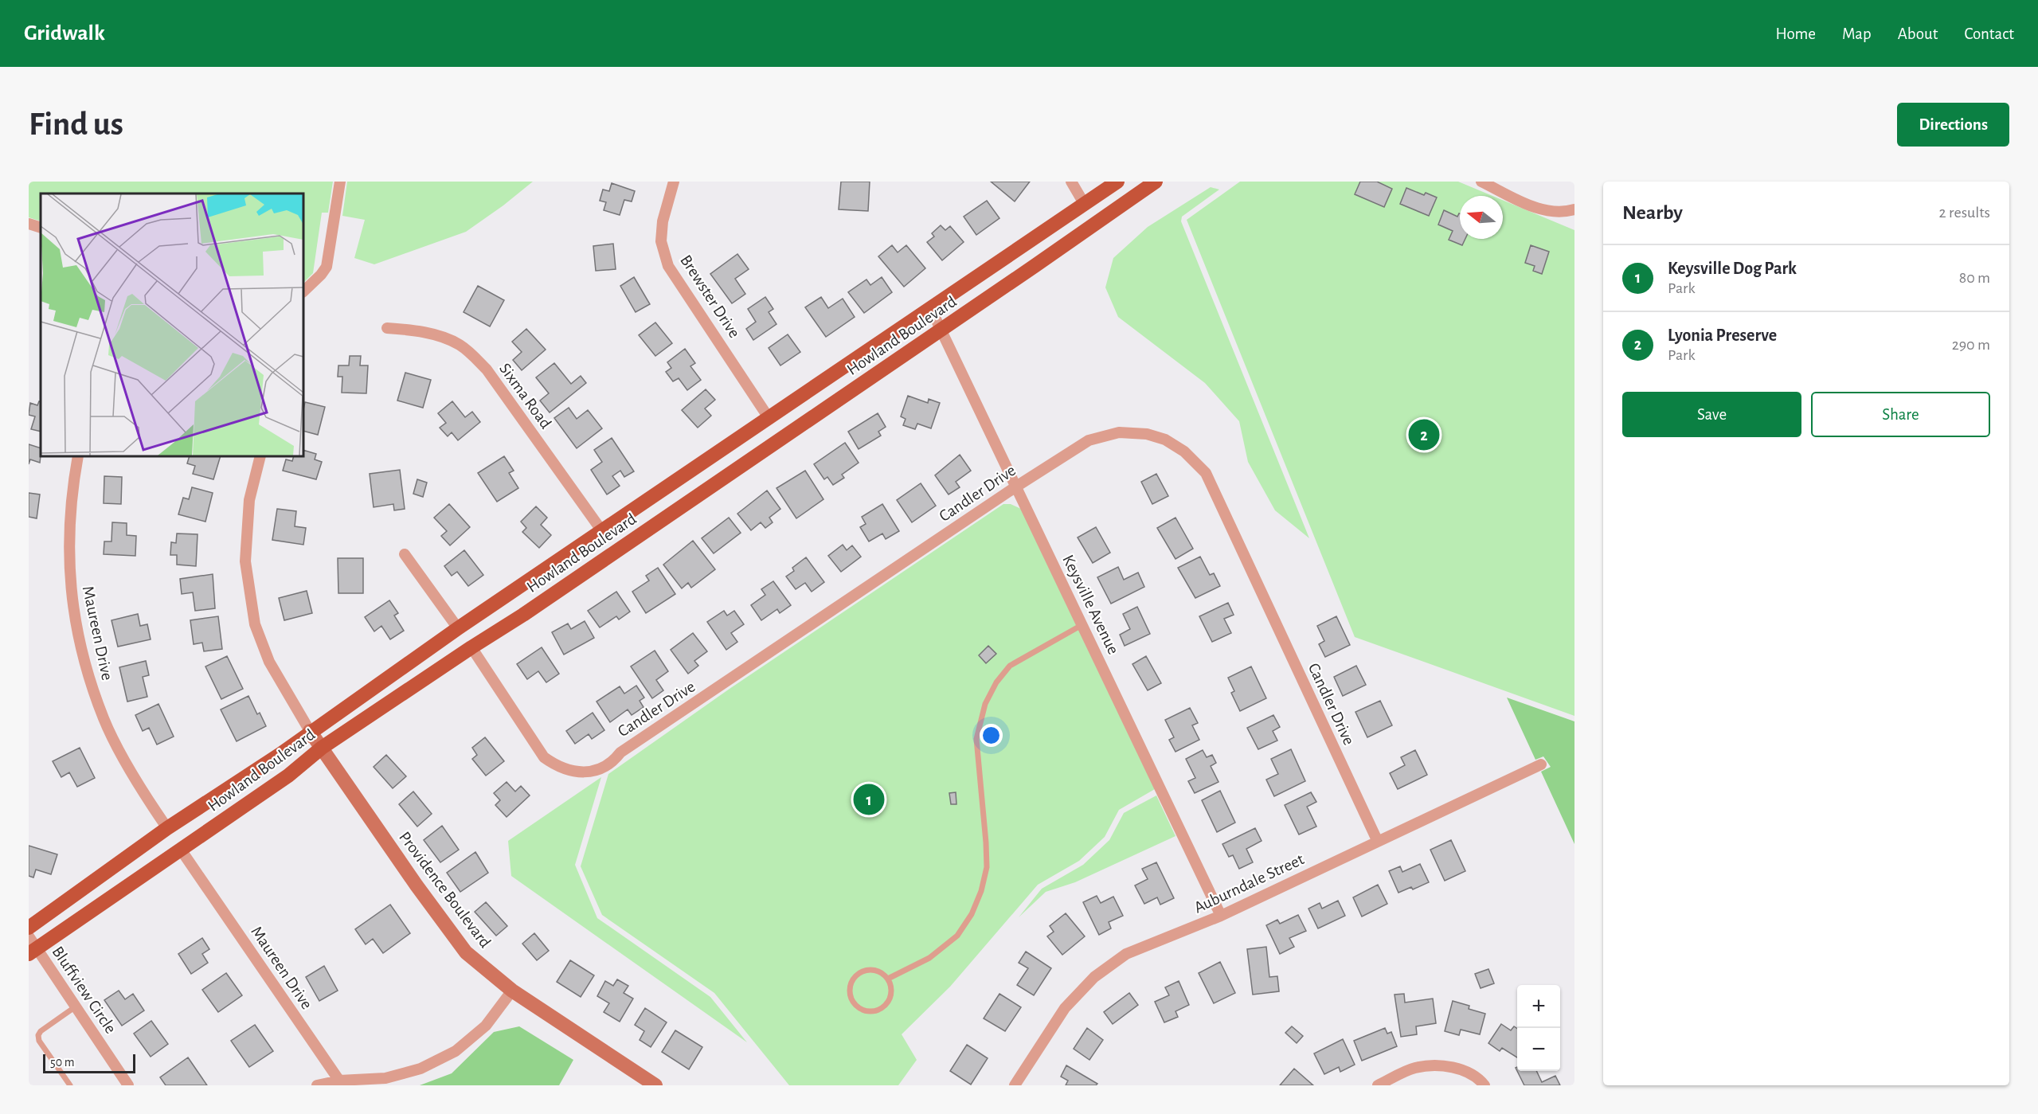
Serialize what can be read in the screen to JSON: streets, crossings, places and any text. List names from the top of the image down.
{
  "streets": {
    "main road": ["Howland Boulevard", "Providence Boulevard"],
    "street": [
      "Brewster Drive",
      "Sixma Road",
      "Candler Drive",
      "Keysville Avenue",
      "Maureen Drive",
      "Auburndale Street",
      "Bluffview Circle"
    ]
  },
  "crossings": [
    ["Brewster Drive", "Howland Boulevard"],
    ["Howland Boulevard", "Sixma Road"],
    ["Howland Boulevard", "Candler Drive"],
    ["Howland Boulevard", "Keysville Avenue"],
    ["Howland Boulevard", "Maureen Drive"],
    ["Howland Boulevard", "Providence Boulevard"],
    ["Howland Boulevard", "Bluffview Circle"],
    ["Candler Drive", "Keysville Avenue"],
    ["Candler Drive", "Auburndale Street"],
    ["Keysville Avenue", "Auburndale Street"]
  ],
  "scale_bar": "50 m",
  "north": "left",
  "page": {
    "header": "Gridwalk",
    "nav": [
      "Home",
      "Map",
      "About",
      "Contact"
    ],
    "buttons": [
      "Directions",
      ["Save", "Share"]
    ],
    "title": "Find us",
    "heading": ["Nearby", "2 results"],
    "list": [
      {
        "mark": "1",
        "name": "Keysville Dog Park",
        "note": "Park",
        "value": "80 m"
      },
      {
        "mark": "2",
        "name": "Lyonia Preserve",
        "note": "Park",
        "value": "290 m"
      }
    ],
    "pins": ["2", "1"],
    "map_buttons": ["+", "−"],
    "scale": "50 m"
  }
}
